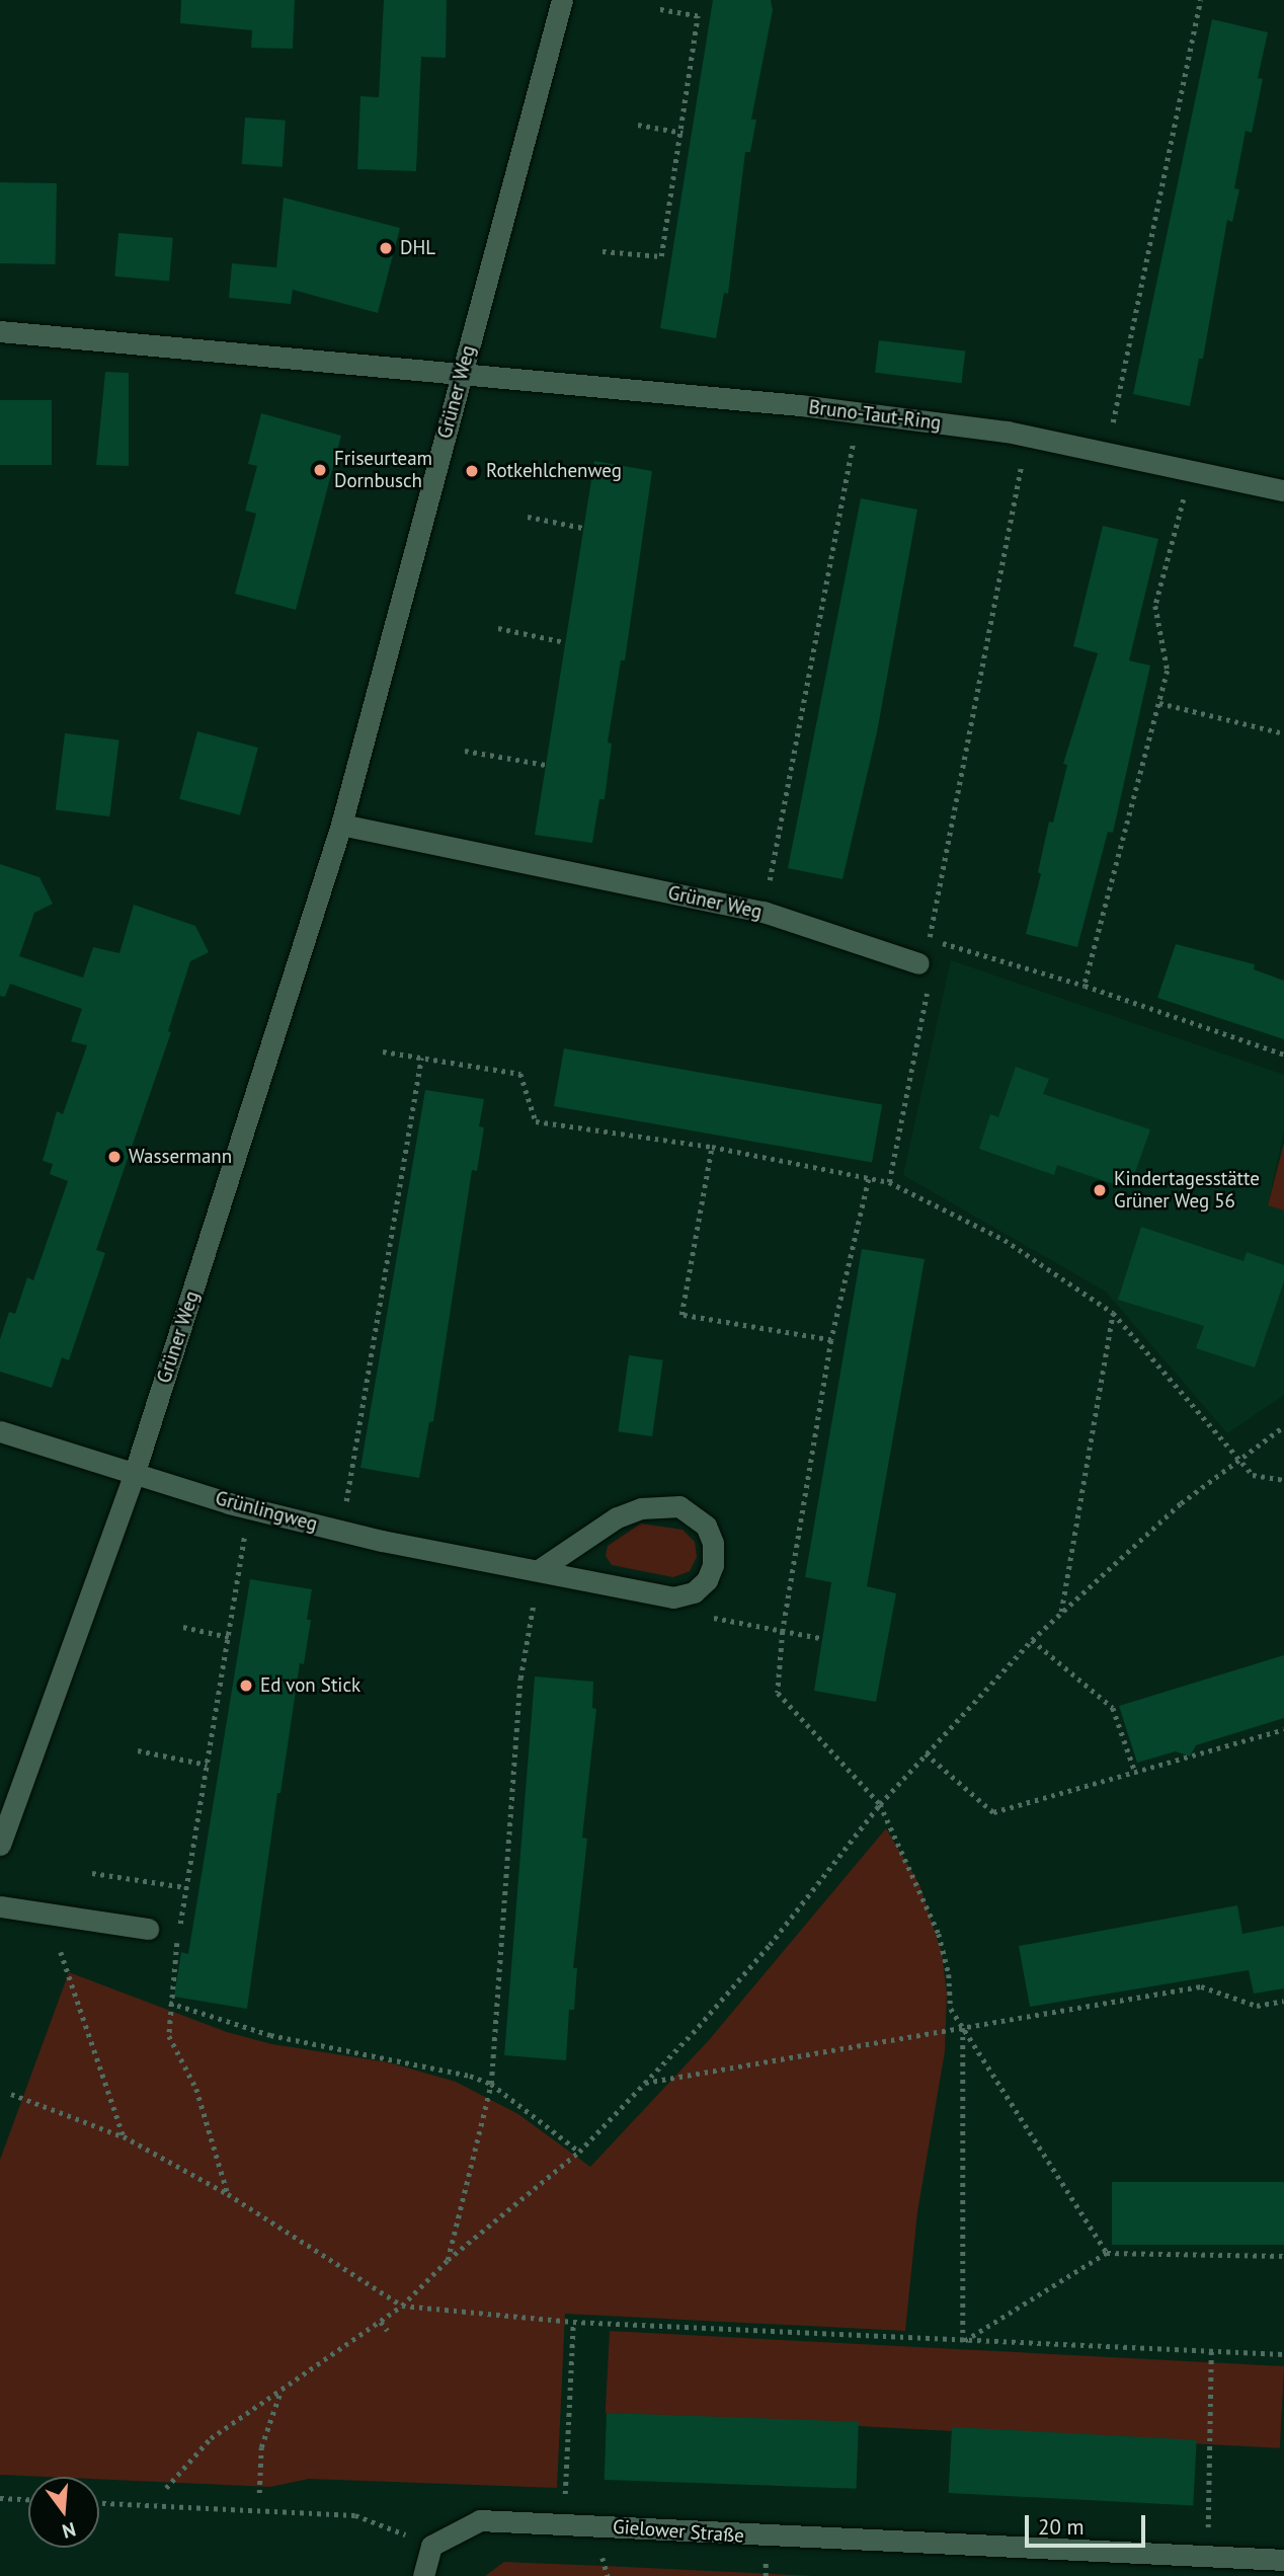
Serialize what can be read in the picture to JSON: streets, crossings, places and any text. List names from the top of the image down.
{
  "streets": {
    "street": [
      "Grüner Weg",
      "Bruno-Taut-Ring",
      "Grünlingweg",
      "Gielower Straße"
    ]
  },
  "crossings": [
    ["Grüner Weg", "Bruno-Taut-Ring"],
    ["Grüner Weg", "Grünlingweg"]
  ],
  "places": [
    "DHL",
    "Friseurteam Dornbusch",
    "Rotkehlchenweg",
    "Wassermann",
    "Kindertagesstätte Grüner Weg 56",
    "Ed von Stick"
  ],
  "scale_bar": "20 m",
  "north": "bottom"
}
